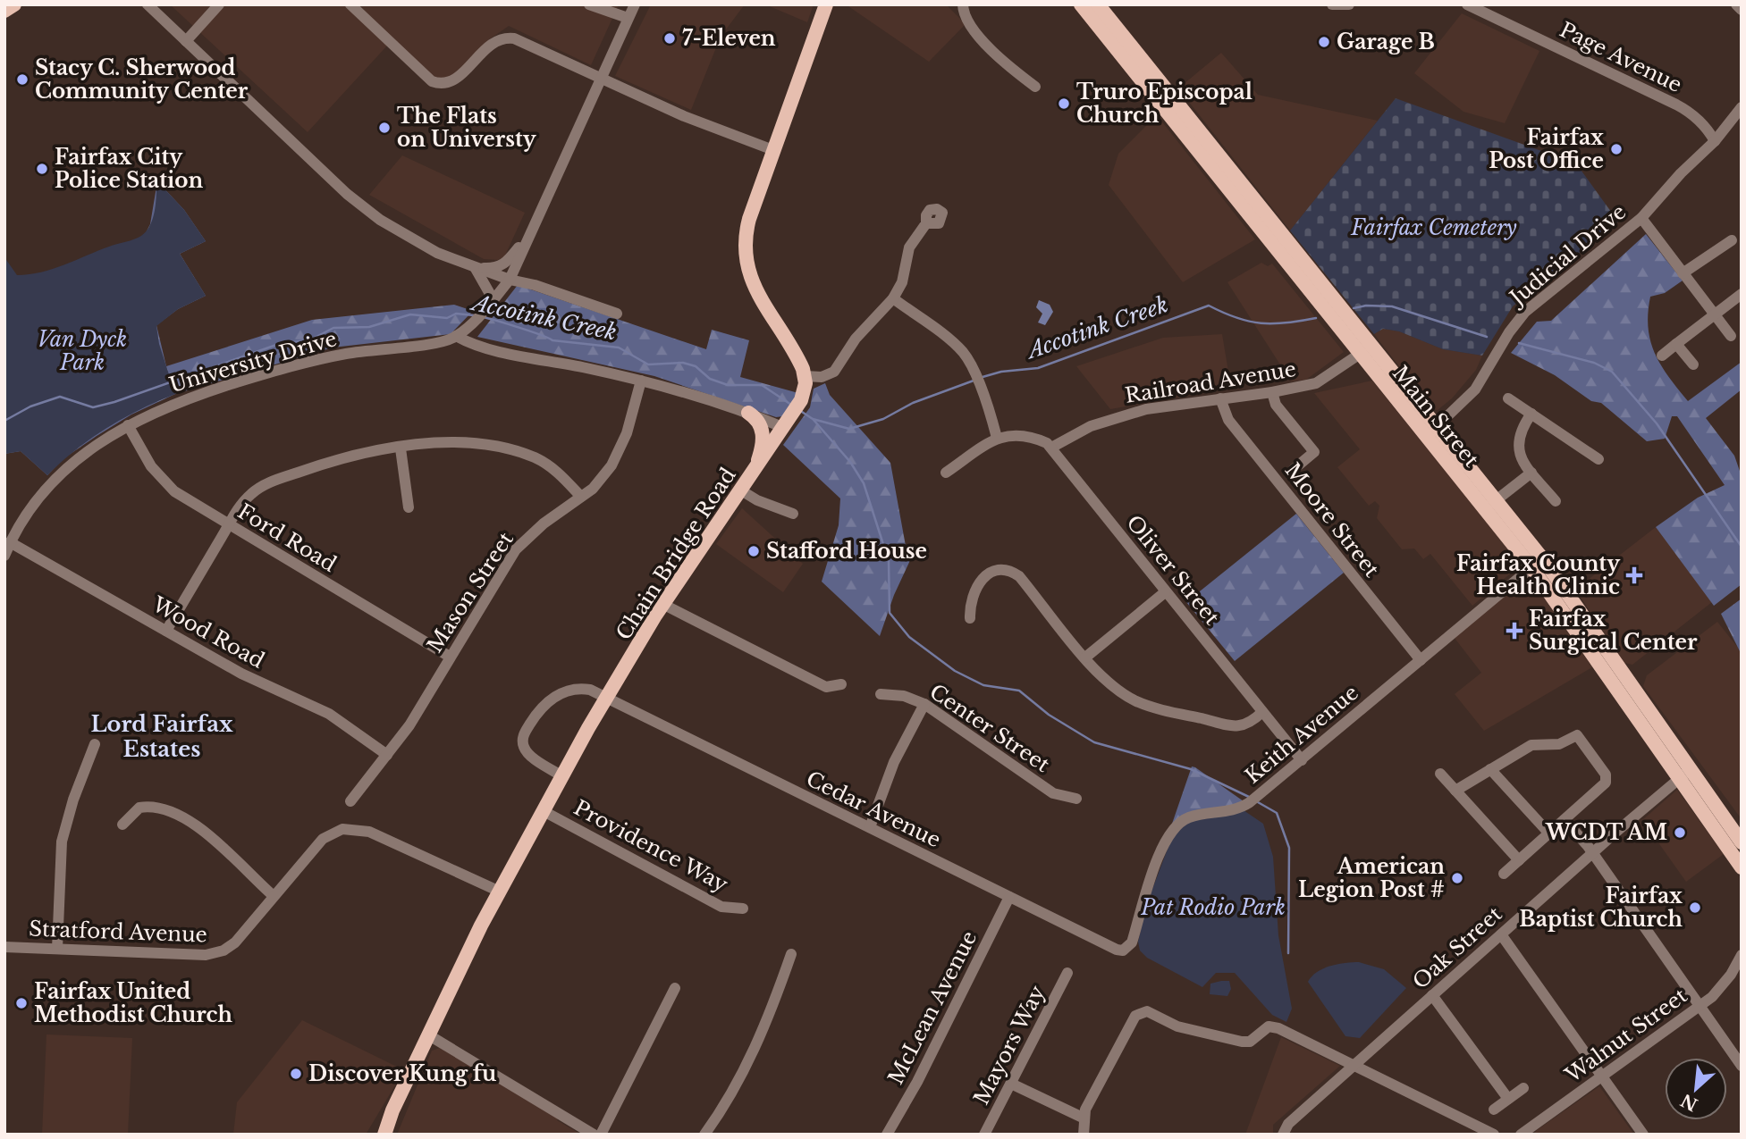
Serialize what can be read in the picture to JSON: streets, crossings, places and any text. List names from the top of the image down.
{
  "streets": {
    "main road": ["Main Street", "Chain Bridge Road"],
    "street": [
      "Page Avenue",
      "Judicial Drive",
      "University Drive",
      "Railroad Avenue",
      "Moore Street",
      "Ford Road",
      "Oliver Street",
      "Mason Street",
      "Wood Road",
      "Center Street",
      "Keith Avenue",
      "Cedar Avenue",
      "Providence Way",
      "Stratford Avenue",
      "Oak Street",
      "McLean Avenue",
      "Walnut Street",
      "Mayors Way"
    ]
  },
  "crossings": [
    ["Page Avenue", "Judicial Drive"],
    ["Judicial Drive", "Main Street"],
    ["University Drive", "Ford Road"],
    ["University Drive", "Wood Road"],
    ["Railroad Avenue", "Main Street"],
    ["Railroad Avenue", "Moore Street"],
    ["Railroad Avenue", "Oliver Street"],
    ["Main Street", "Keith Avenue"],
    ["Main Street", "Oak Street"],
    ["Moore Street", "Keith Avenue"],
    ["Ford Road", "Mason Street"],
    ["Chain Bridge Road", "Cedar Avenue"],
    ["Chain Bridge Road", "Providence Way"],
    ["Chain Bridge Road", "Stratford Avenue"],
    ["Oliver Street", "Keith Avenue"],
    ["Mason Street", "Wood Road"],
    ["Keith Avenue", "Cedar Avenue"],
    ["Cedar Avenue", "McLean Avenue"]
  ],
  "districts": ["Lord Fairfax Estates"],
  "water": ["Accotink Creek"],
  "parks": ["Fairfax Cemetery", "Van Dyck Park", "Pat Rodio Park"],
  "places": {
    "other": [
      "7-Eleven",
      "Garage B",
      "Stacy C. Sherwood Community Center",
      "Truro Episcopal Church",
      "The Flats on Universty",
      "Fairfax Post Office",
      "Fairfax City Police Station",
      "Stafford House",
      "WCDT AM",
      "American Legion Post #",
      "Fairfax Baptist Church",
      "Fairfax United Methodist Church",
      "Discover Kung fu"
    ],
    "health": ["Fairfax County Health Clinic", "Fairfax Surgical Center"]
  },
  "north": "bottom left"
}
